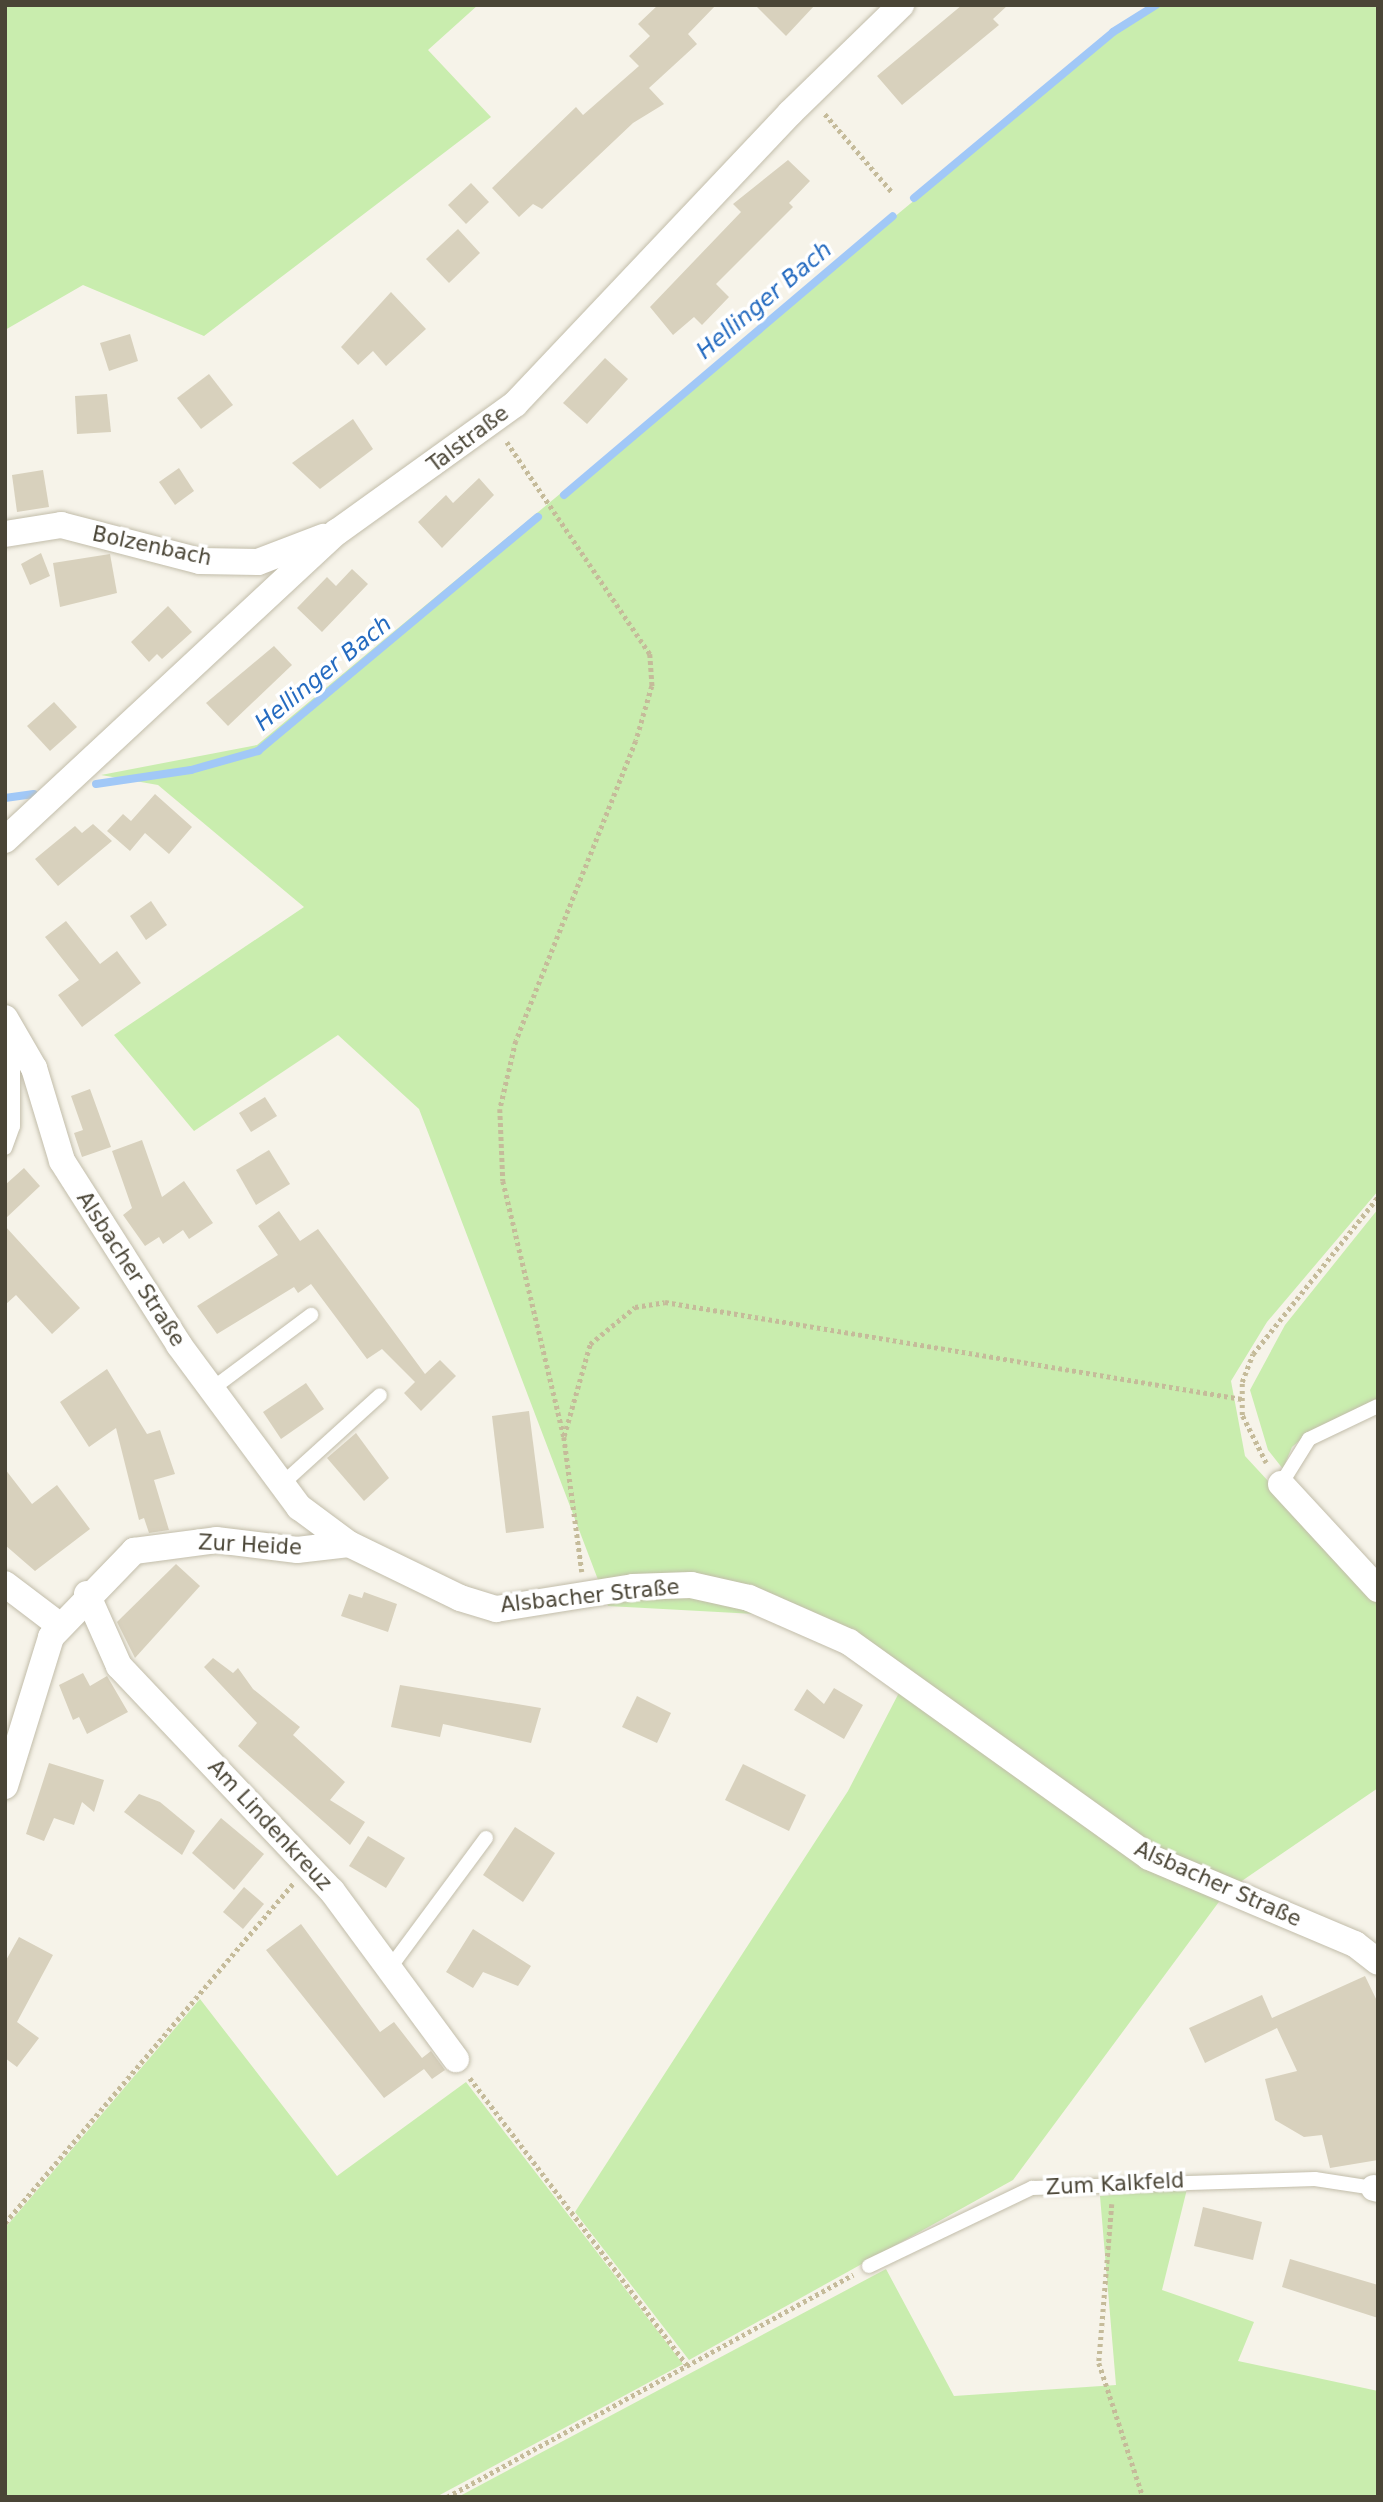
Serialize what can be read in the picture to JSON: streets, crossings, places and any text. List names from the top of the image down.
{
  "streets": {
    "street": [
      "Talstraße",
      "Bolzenbach",
      "Alsbacher Straße",
      "Zur Heide",
      "Am Lindenkreuz"
    ],
    "lane": ["Zum Kalkfeld"]
  },
  "crossings": [
    ["Talstraße", "Bolzenbach"],
    ["Alsbacher Straße", "Zur Heide"],
    ["Zur Heide", "Am Lindenkreuz"]
  ],
  "water": ["Hellinger Bach"]
}
